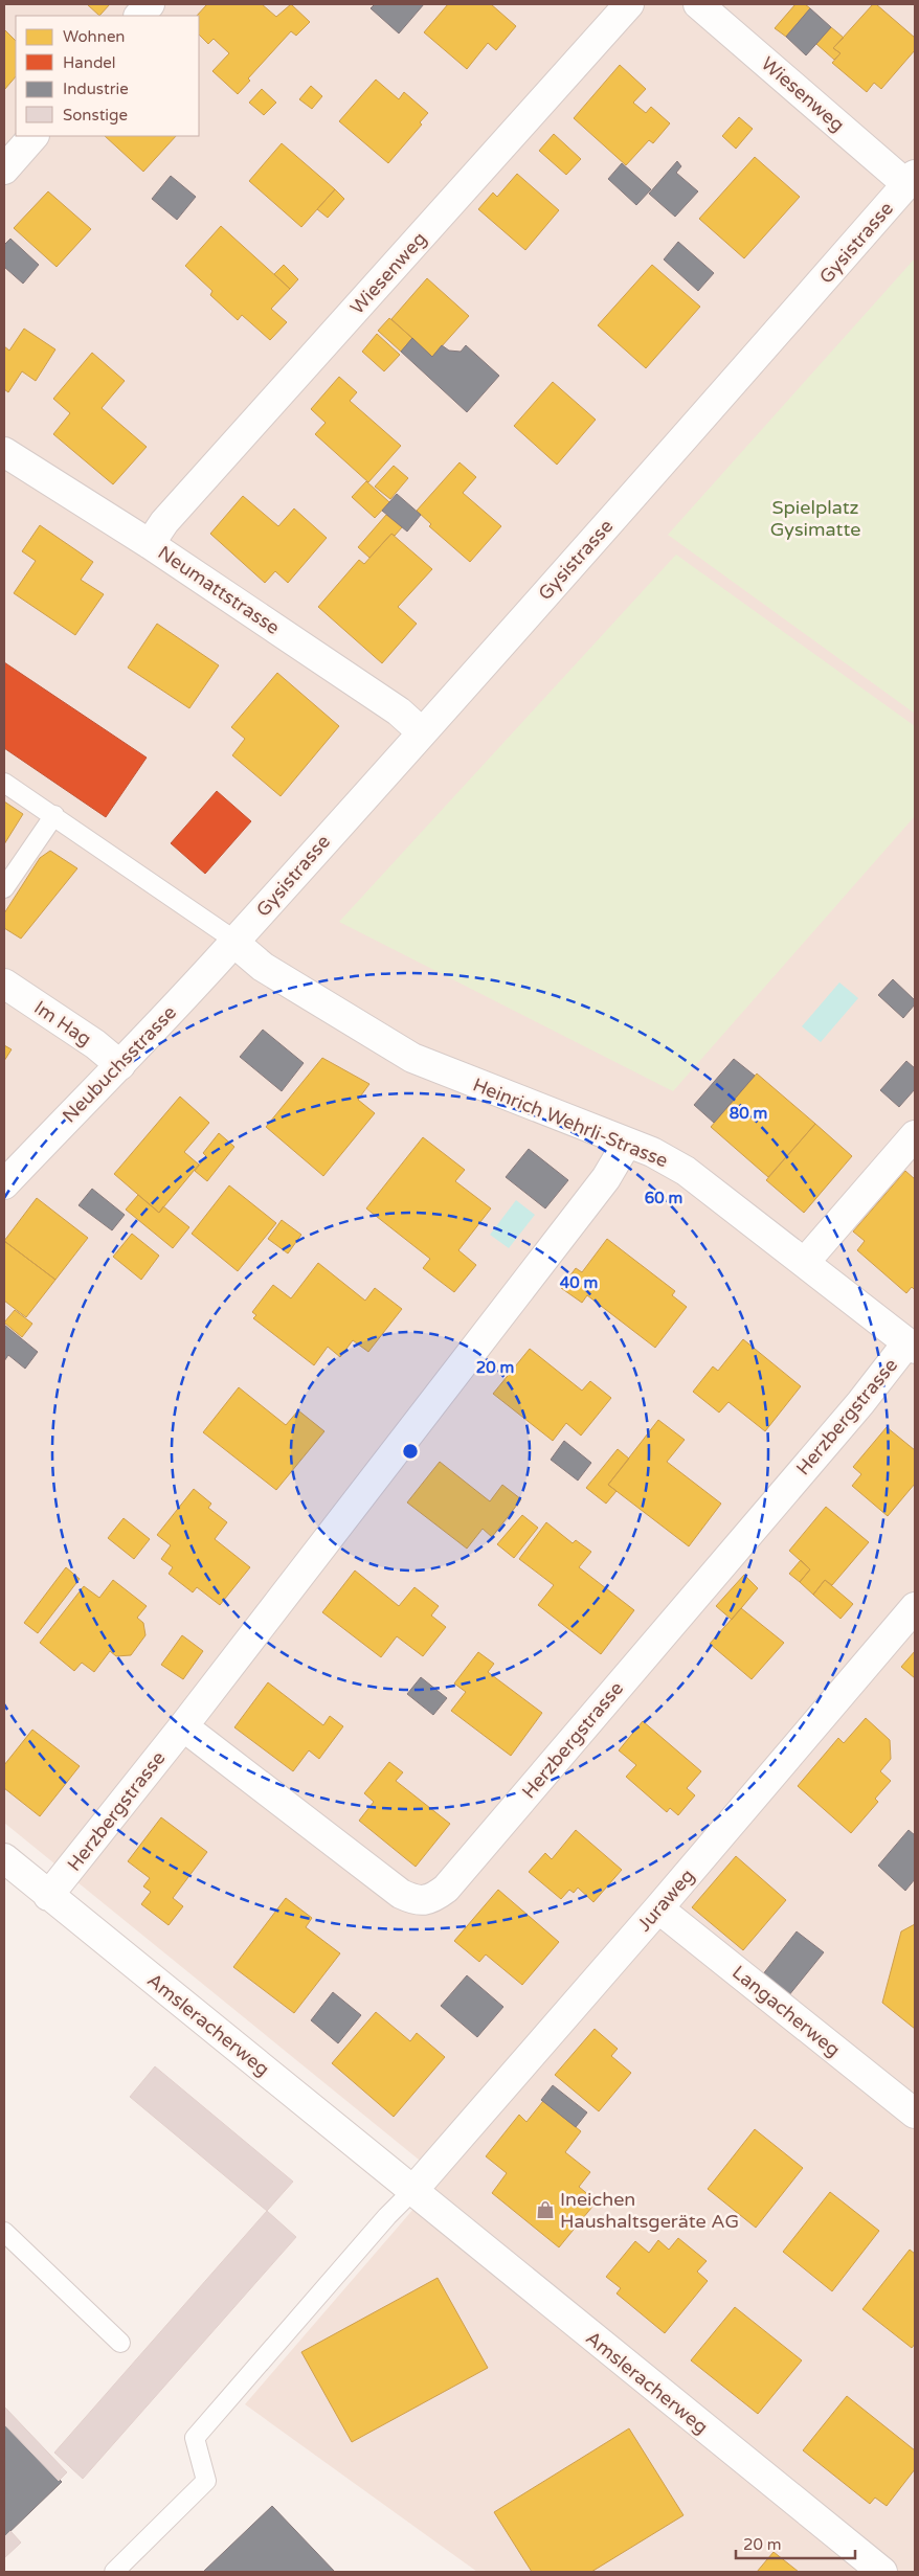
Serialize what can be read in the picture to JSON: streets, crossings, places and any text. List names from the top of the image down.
{
  "streets": {
    "street": [
      "Wiesenweg",
      "Gysistrasse",
      "Neumattstrasse",
      "Im Hag",
      "Neubuchsstrasse",
      "Heinrich Wehrli-Strasse",
      "Herzbergstrasse",
      "Juraweg",
      "Langacherweg",
      "Amsleracherweg"
    ]
  },
  "crossings": [
    ["Wiesenweg", "Gysistrasse"],
    ["Wiesenweg", "Neumattstrasse"],
    ["Gysistrasse", "Neumattstrasse"],
    ["Gysistrasse", "Neubuchsstrasse"],
    ["Gysistrasse", "Heinrich Wehrli-Strasse"],
    ["Im Hag", "Neubuchsstrasse"],
    ["Neubuchsstrasse", "Heinrich Wehrli-Strasse"],
    ["Heinrich Wehrli-Strasse", "Herzbergstrasse"],
    ["Herzbergstrasse", "Amsleracherweg"],
    ["Juraweg", "Langacherweg"],
    ["Juraweg", "Amsleracherweg"]
  ],
  "parks": ["Spielplatz Gysimatte"],
  "places": {
    "shop": ["Ineichen Haushaltsgeräte AG"]
  },
  "legend": [
    "Wohnen",
    "Handel",
    "Industrie",
    "Sonstige"
  ],
  "scale_bar": "20 m",
  "rings": [
    "80 m",
    "60 m",
    "40 m",
    "20 m"
  ]
}
